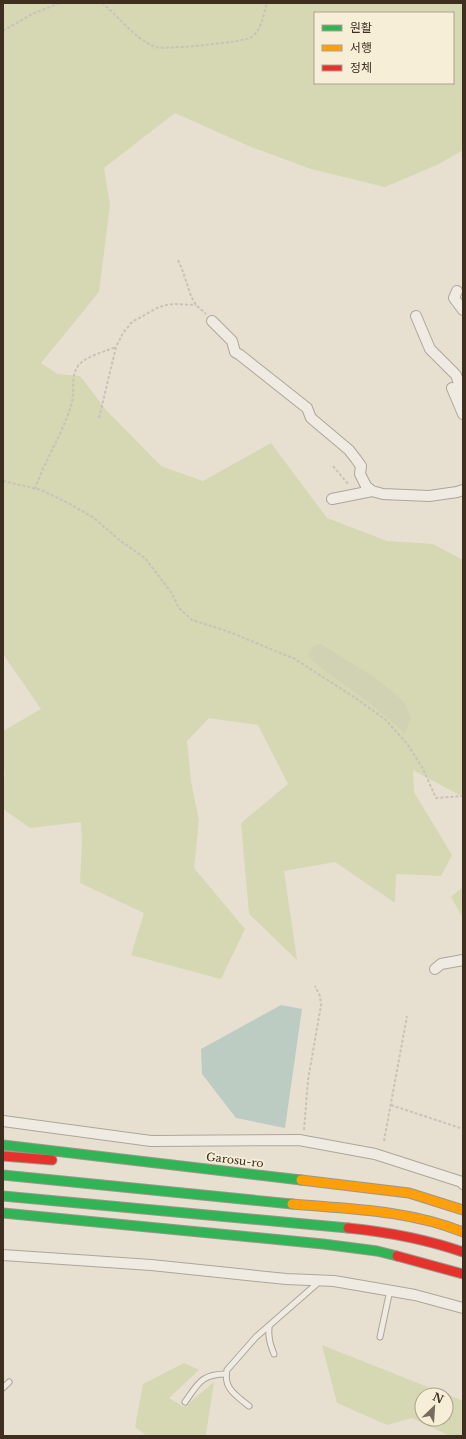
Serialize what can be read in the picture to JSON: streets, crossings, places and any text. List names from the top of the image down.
{
  "streets": {
    "main road": ["Garosu-ro"]
  },
  "legend": ["원활", "서행", "정체"],
  "north": "top right"
}
